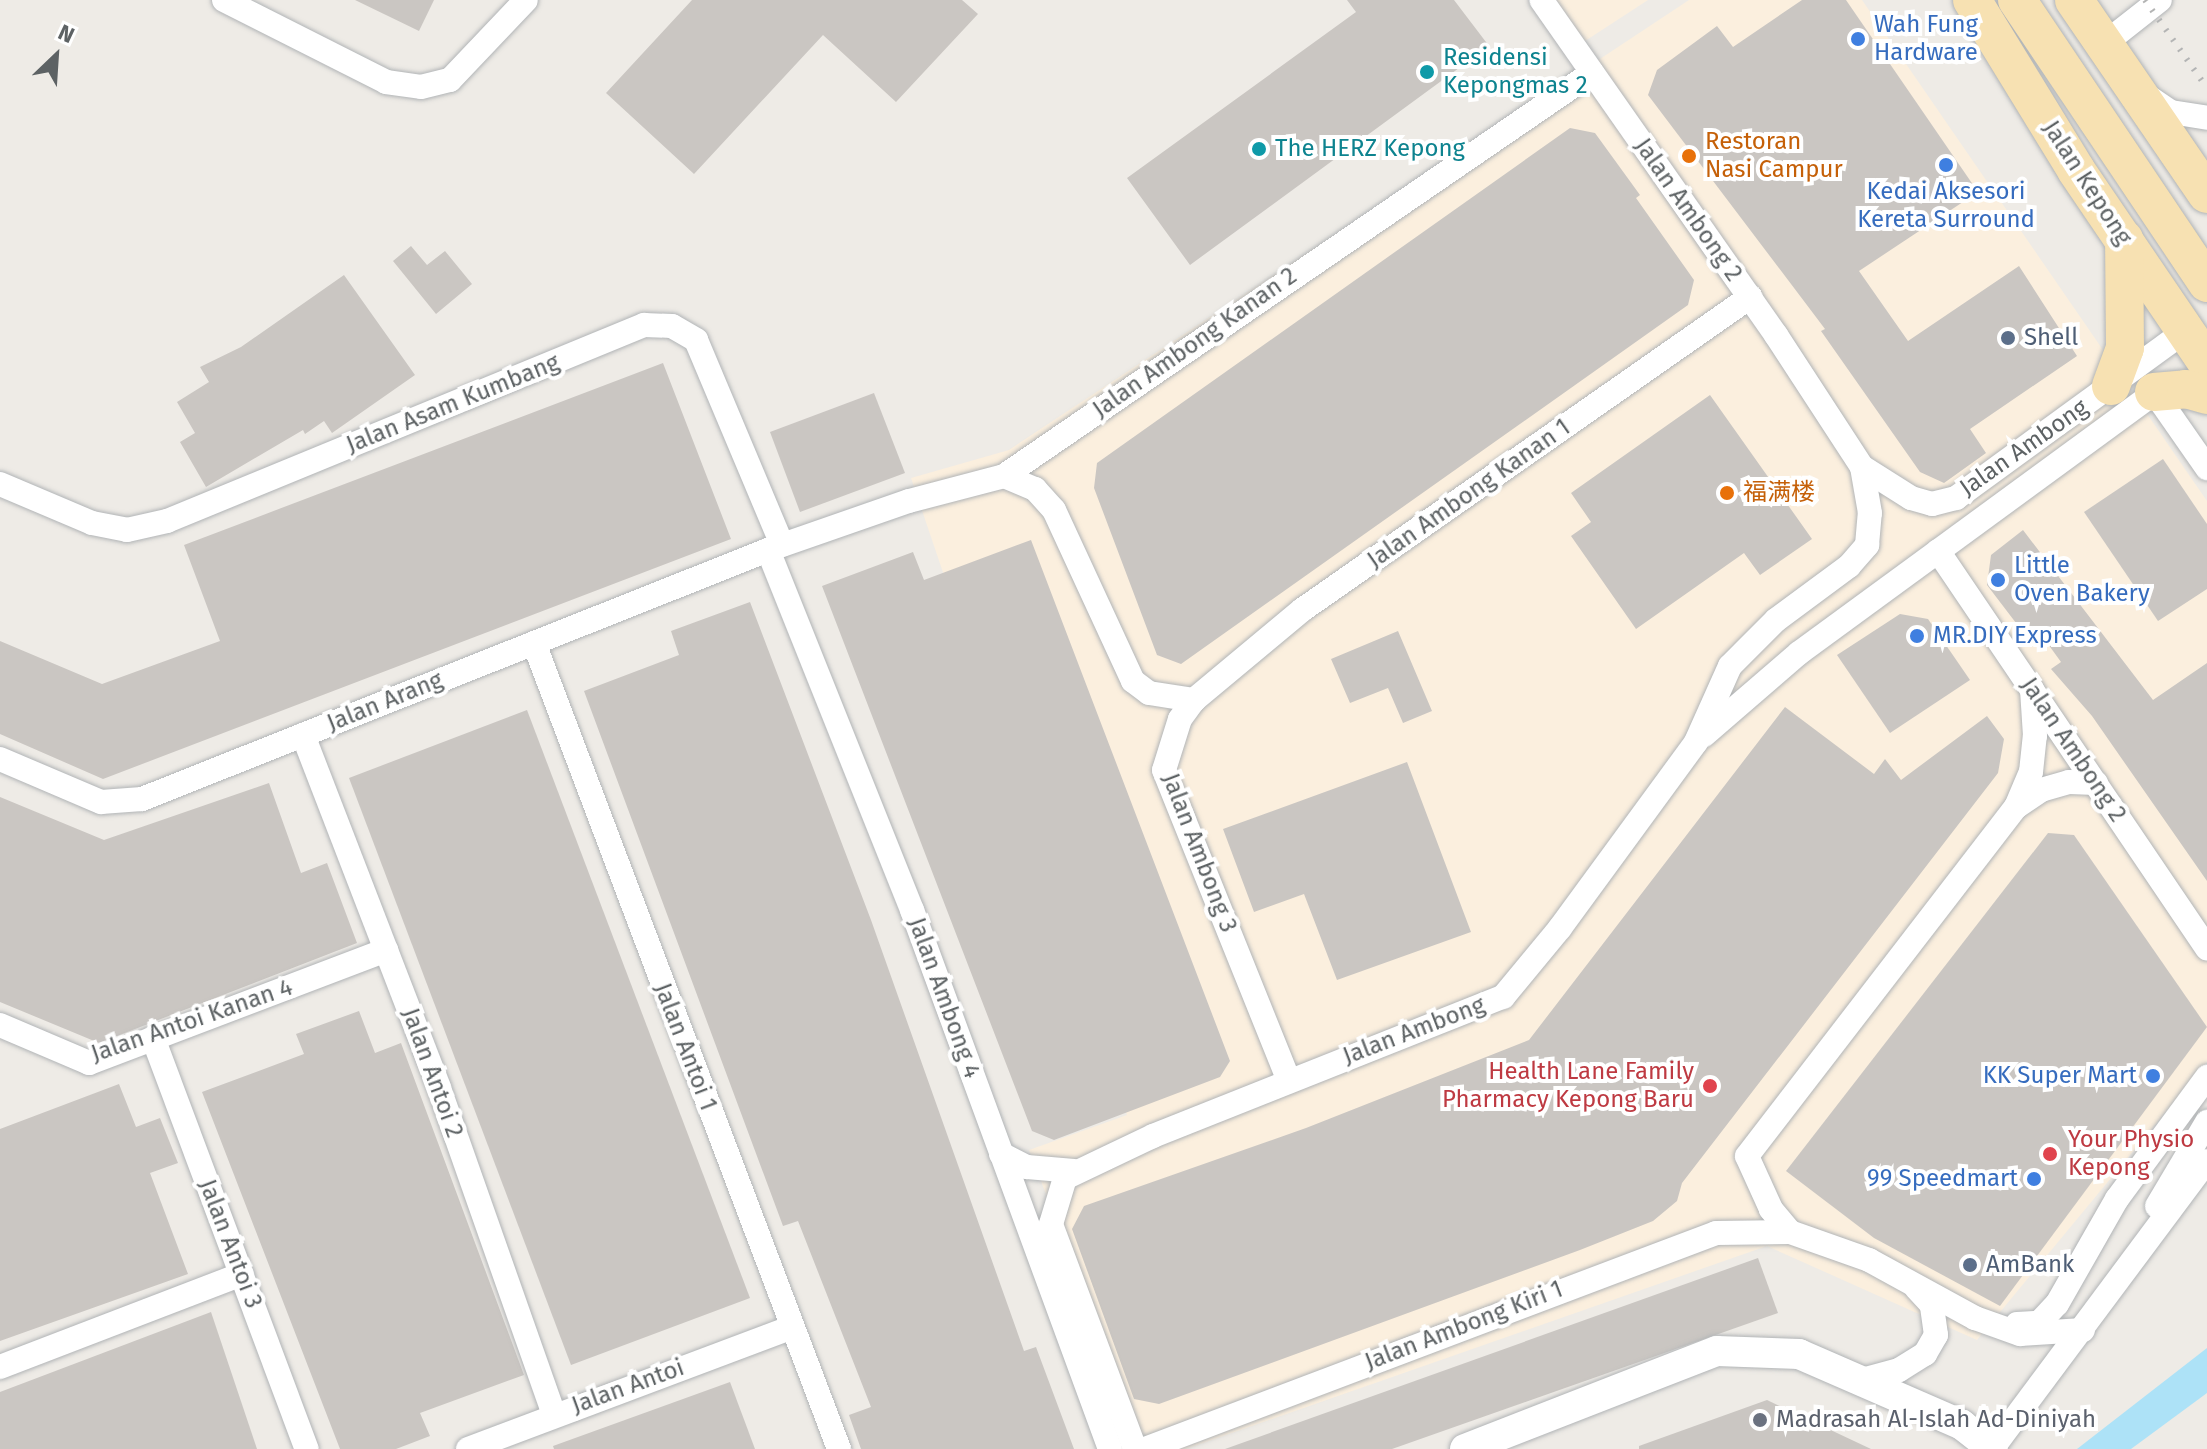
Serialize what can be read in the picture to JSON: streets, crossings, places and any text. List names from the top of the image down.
{
  "streets": {
    "main road": ["Jalan Kepong"],
    "street": [
      "Jalan Ambong 2",
      "Jalan Ambong Kanan 2",
      "Jalan Asam Kumbang",
      "Jalan Ambong",
      "Jalan Ambong Kanan 1",
      "Jalan Arang",
      "Jalan Ambong 3",
      "Jalan Ambong 4",
      "Jalan Antoi Kanan 4",
      "Jalan Antoi 1",
      "Jalan Antoi 2",
      "Jalan Antoi 3",
      "Jalan Ambong Kiri 1",
      "Jalan Antoi"
    ]
  },
  "crossings": [
    ["Jalan Kepong", "Jalan Ambong"],
    ["Jalan Ambong 2", "Jalan Ambong Kanan 2"],
    ["Jalan Ambong 2", "Jalan Ambong"],
    ["Jalan Ambong 2", "Jalan Ambong Kanan 1"],
    ["Jalan Ambong Kanan 2", "Jalan Asam Kumbang"],
    ["Jalan Ambong Kanan 2", "Jalan Arang"],
    ["Jalan Ambong Kanan 2", "Jalan Ambong 4"],
    ["Jalan Asam Kumbang", "Jalan Arang"],
    ["Jalan Asam Kumbang", "Jalan Ambong 4"],
    ["Jalan Ambong", "Jalan Ambong 3"],
    ["Jalan Ambong Kanan 1", "Jalan Ambong 3"],
    ["Jalan Arang", "Jalan Ambong 4"],
    ["Jalan Arang", "Jalan Antoi 1"],
    ["Jalan Arang", "Jalan Antoi 2"],
    ["Jalan Antoi Kanan 4", "Jalan Antoi 2"],
    ["Jalan Antoi Kanan 4", "Jalan Antoi 3"],
    ["Jalan Antoi 1", "Jalan Antoi"],
    ["Jalan Antoi 2", "Jalan Antoi"]
  ],
  "places": [
    "Wah Fung Hardware",
    "Residensi Kepongmas 2",
    "The HERZ Kepong",
    "Restoran Nasi Campur",
    "Kedai Aksesori Kereta Surround",
    "Shell",
    "福满楼",
    "Little Oven Bakery",
    "MR.DIY Express",
    "KK Super Mart",
    "Health Lane Family Pharmacy Kepong Baru",
    "Your Physio Kepong",
    "99 Speedmart",
    "AmBank",
    "Madrasah Al-Islah Ad-Diniyah"
  ],
  "north": "top right"
}
